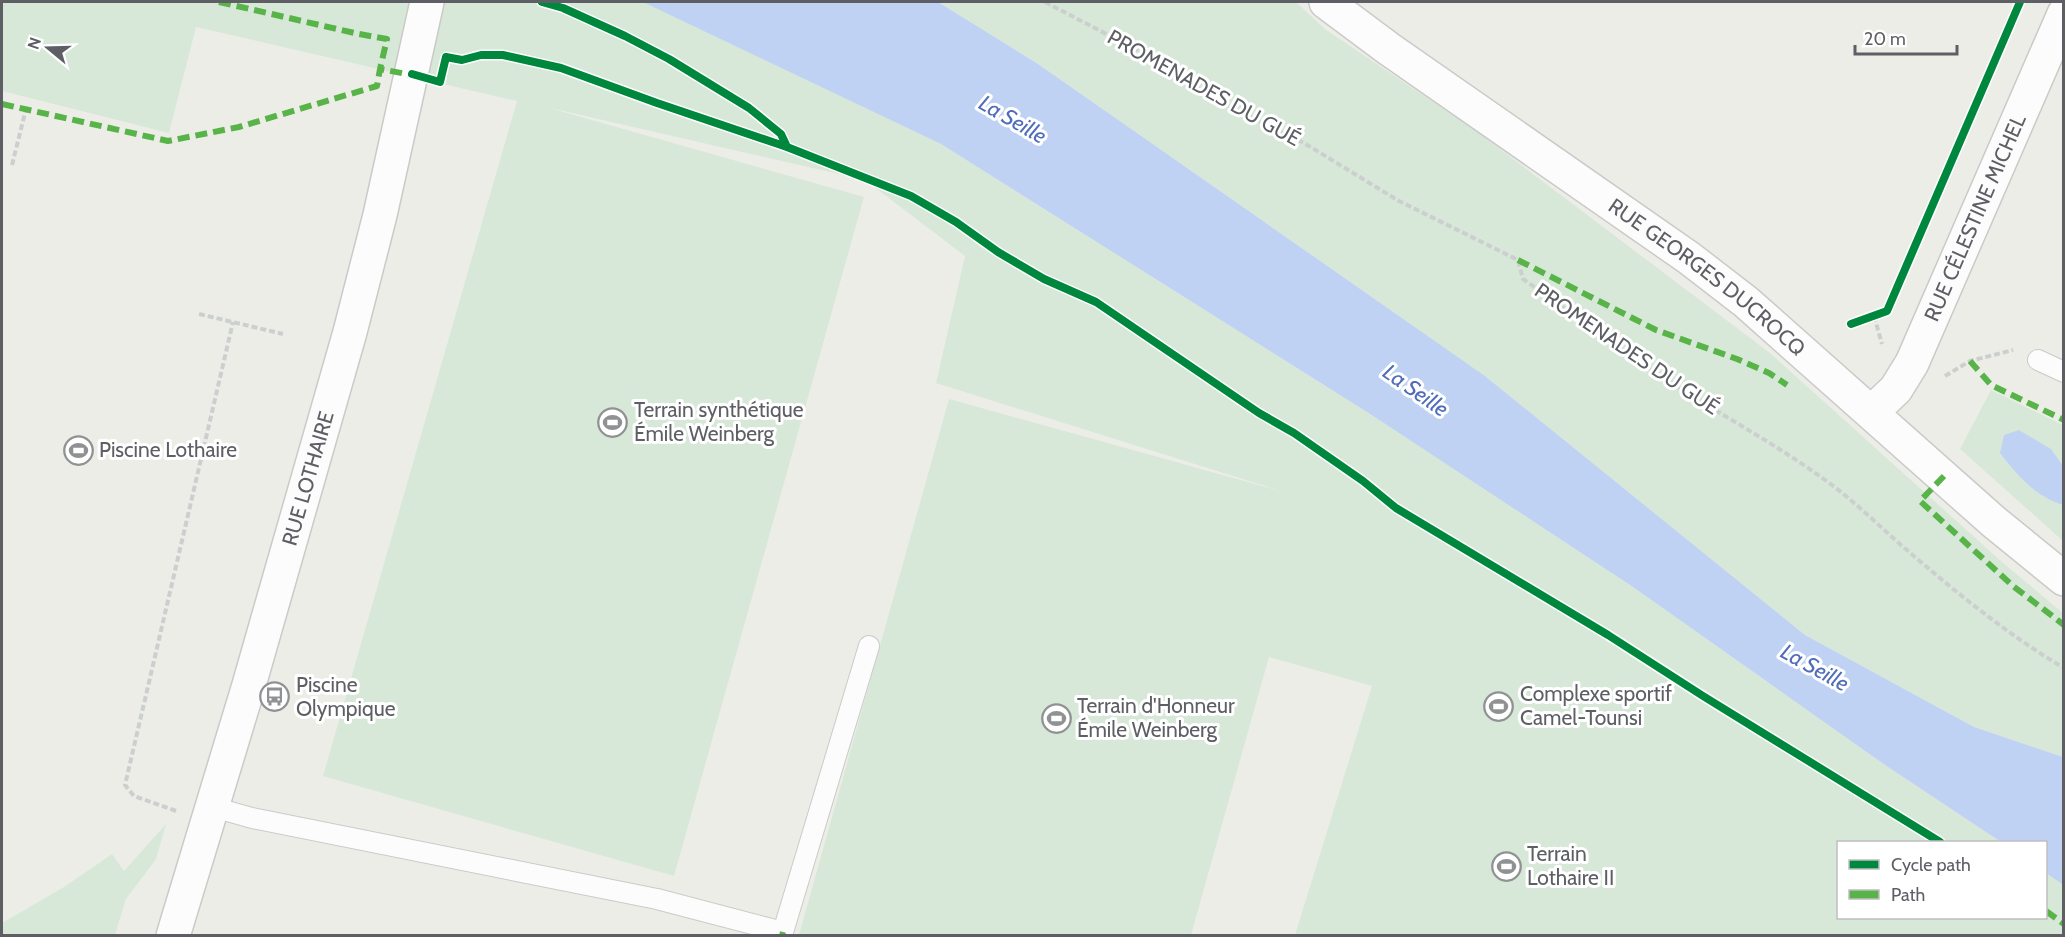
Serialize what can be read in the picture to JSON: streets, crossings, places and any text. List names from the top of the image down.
{
  "streets": {
    "street": ["RUE CÉLESTINE MICHEL", "RUE GEORGES DUCROCQ", "RUE LOTHAIRE"],
    "path": ["PROMENADES DU GUÉ"]
  },
  "crossings": [
    ["RUE CÉLESTINE MICHEL", "RUE GEORGES DUCROCQ"]
  ],
  "water": ["La Seille"],
  "places": {
    "sports": [
      "Terrain synthétique Émile Weinberg",
      "Piscine Lothaire",
      "Complexe sportif Camel-Tounsi",
      "Terrain d'Honneur Émile Weinberg",
      "Terrain Lothaire II"
    ],
    "bus stop": ["Piscine Olympique"]
  },
  "legend": ["Cycle path", "Path"],
  "scale_bar": "20 m",
  "north": "left"
}
